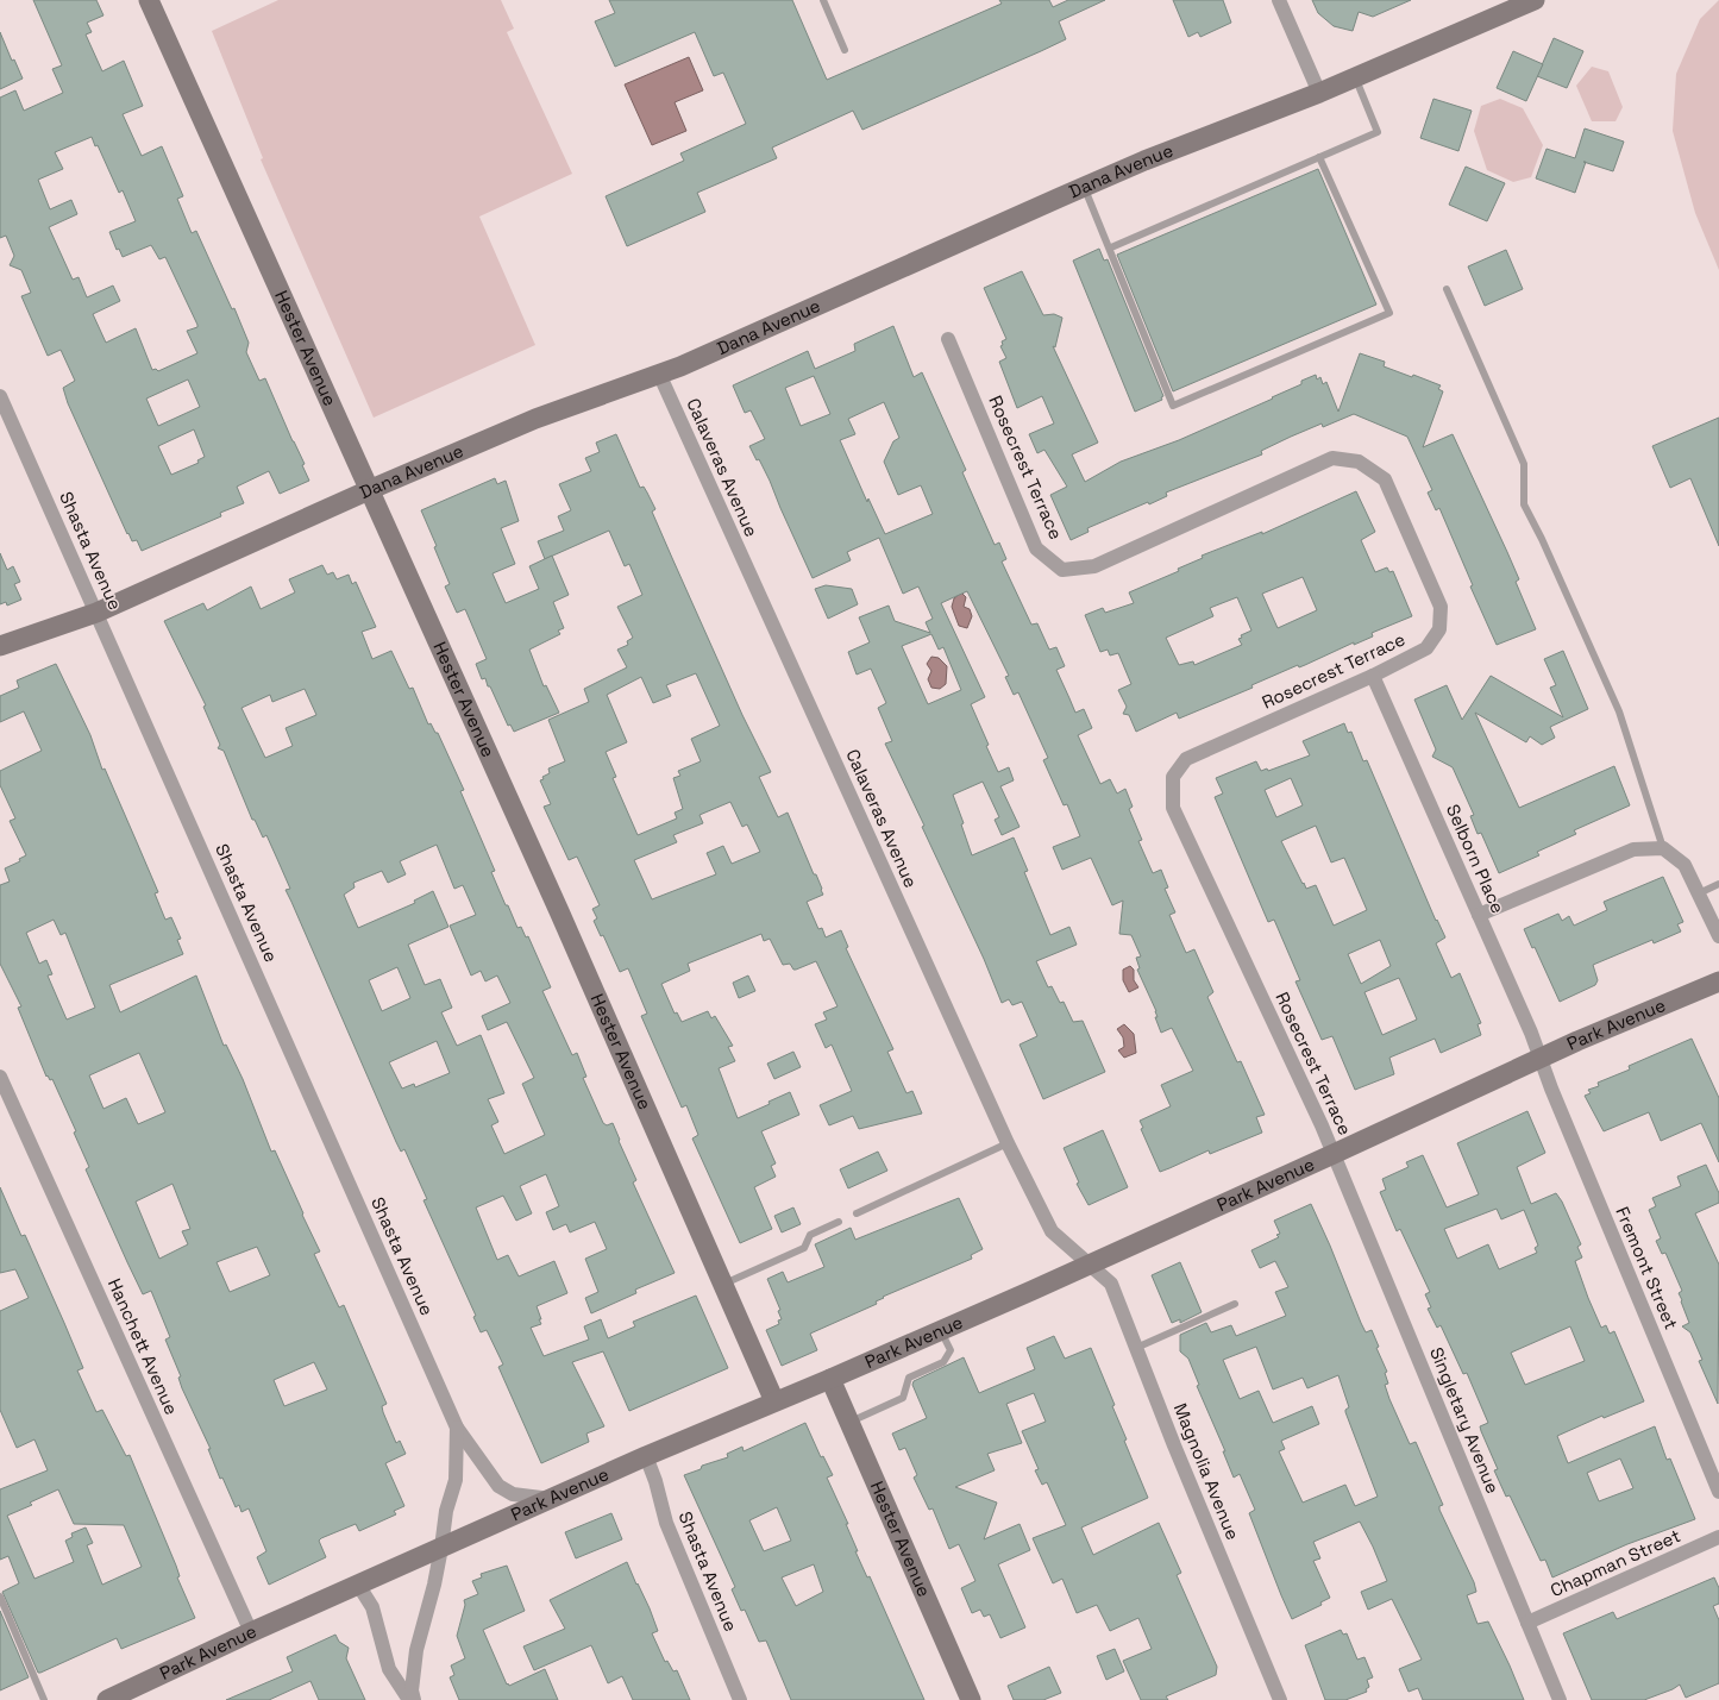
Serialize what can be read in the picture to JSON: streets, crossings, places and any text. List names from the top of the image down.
{
  "streets": {
    "street": [
      "Dana Avenue",
      "Hester Avenue",
      "Calaveras Avenue",
      "Rosecrest Terrace",
      "Shasta Avenue",
      "Selborn Place",
      "Park Avenue",
      "Fremont Street",
      "Hanchett Avenue",
      "Singletary Avenue",
      "Magnolia Avenue",
      "Chapman Street"
    ]
  },
  "crossings": [
    ["Dana Avenue", "Hester Avenue"],
    ["Dana Avenue", "Calaveras Avenue"],
    ["Dana Avenue", "Shasta Avenue"],
    ["Hester Avenue", "Park Avenue"],
    ["Calaveras Avenue", "Park Avenue"],
    ["Calaveras Avenue", "Magnolia Avenue"],
    ["Rosecrest Terrace", "Selborn Place"],
    ["Rosecrest Terrace", "Park Avenue"],
    ["Rosecrest Terrace", "Singletary Avenue"],
    ["Shasta Avenue", "Park Avenue"],
    ["Selborn Place", "Park Avenue"],
    ["Selborn Place", "Fremont Street"],
    ["Park Avenue", "Fremont Street"],
    ["Park Avenue", "Hanchett Avenue"],
    ["Park Avenue", "Singletary Avenue"],
    ["Park Avenue", "Magnolia Avenue"],
    ["Singletary Avenue", "Chapman Street"]
  ]
}
